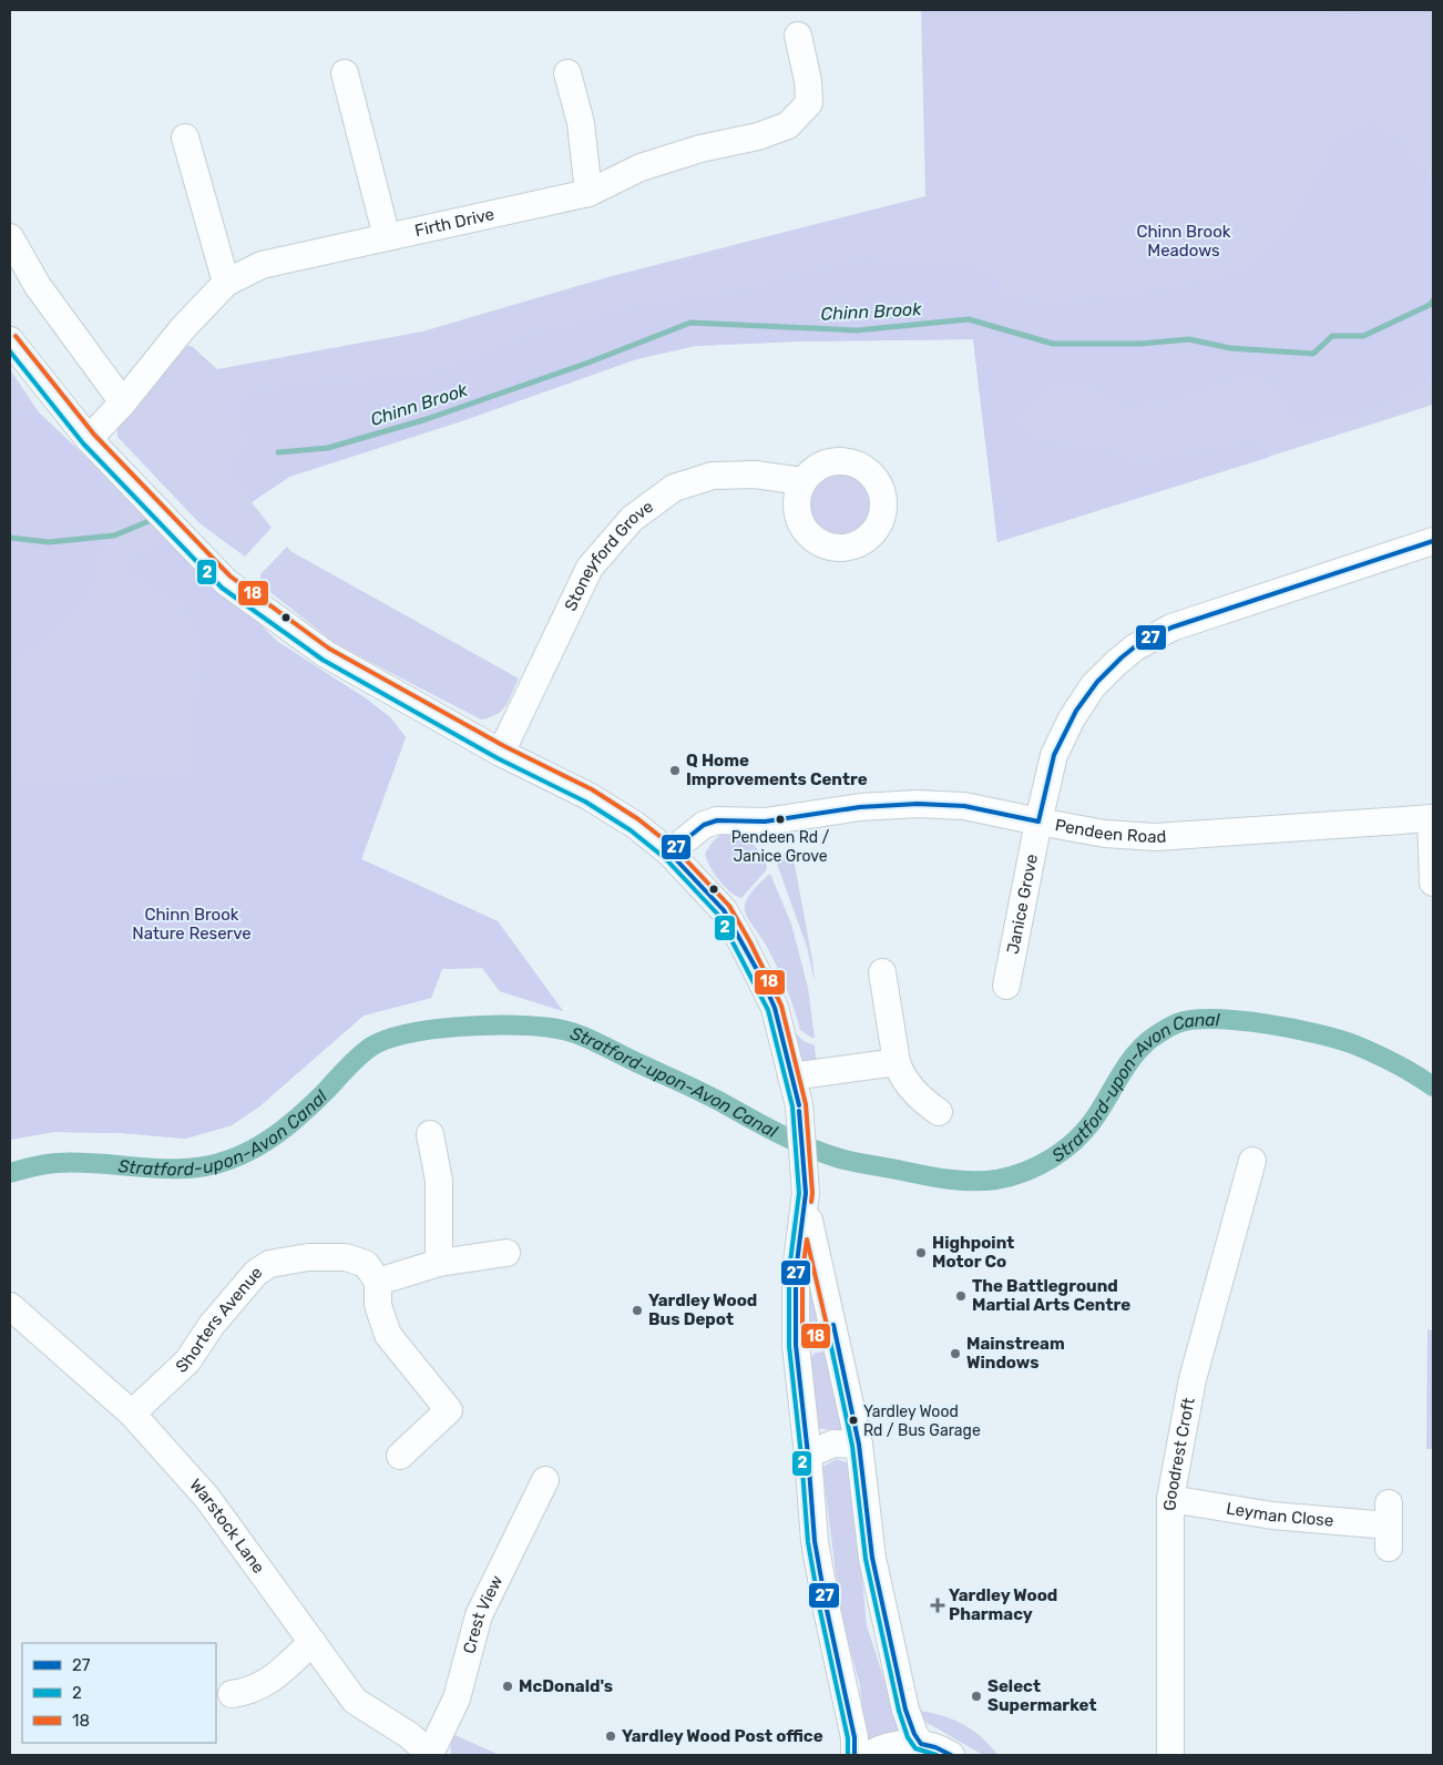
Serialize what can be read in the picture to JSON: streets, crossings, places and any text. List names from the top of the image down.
{
  "streets": {
    "street": [
      "Firth Drive",
      "Stoneyford Grove",
      "Pendeen Road",
      "Janice Grove",
      "Shorters Avenue",
      "Goodrest Croft",
      "Leyman Close",
      "Warstock Lane",
      "Crest View"
    ]
  },
  "crossings": [
    ["Pendeen Road", "Janice Grove"],
    ["Shorters Avenue", "Warstock Lane"],
    ["Goodrest Croft", "Leyman Close"],
    ["Warstock Lane", "Crest View"]
  ],
  "water": ["Chinn Brook", "Stratford-upon-Avon Canal"],
  "parks": ["Chinn Brook Meadows", "Chinn Brook Nature Reserve"],
  "places": {
    "other": [
      "Q Home Improvements Centre",
      "Pendeen Rd / Janice Grove",
      "Highpoint Motor Co",
      "The Battleground Martial Arts Centre",
      "Yardley Wood Bus Depot",
      "Mainstream Windows",
      "Yardley Wood Rd / Bus Garage",
      "McDonald's",
      "Select Supermarket",
      "Yardley Wood Post office"
    ],
    "health": ["Yardley Wood Pharmacy"]
  },
  "lines": ["transit line 18", "transit line 2", "transit line 27"],
  "legend": ["27", "2", "18"]
}
